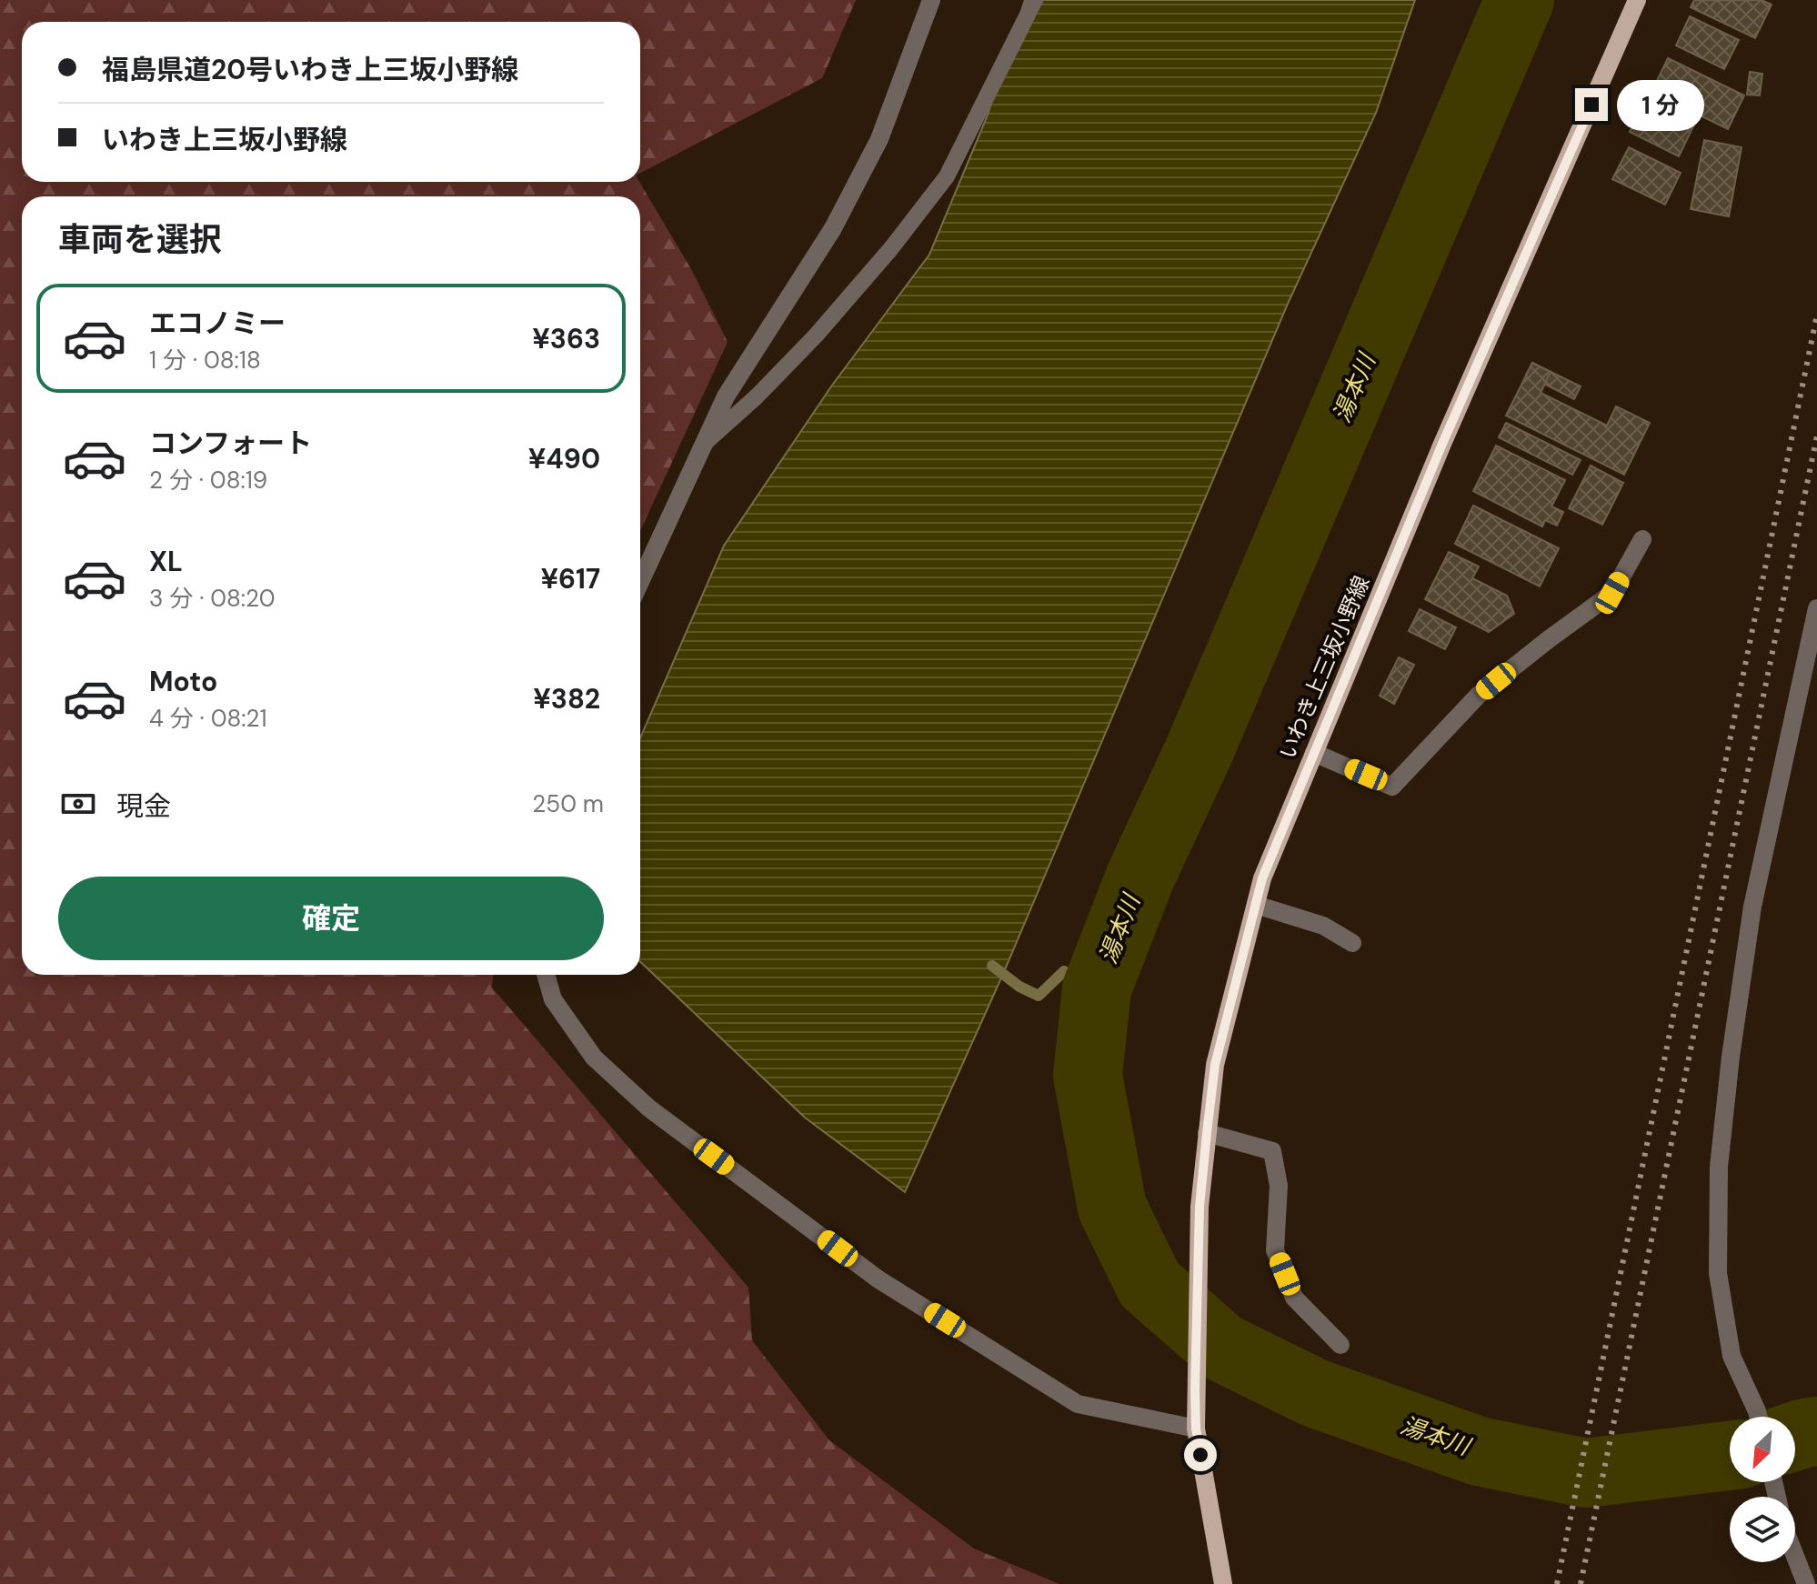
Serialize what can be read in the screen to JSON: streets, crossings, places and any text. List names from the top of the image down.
{
  "streets": {
    "main road": ["いわき上三坂小野線"]
  },
  "water": ["湯本川"],
  "north": "bottom left",
  "page": {
    "banner": ["福島県道20号いわき上三坂小野線", "いわき上三坂小野線"],
    "bubble": "1 分",
    "heading": "車両を選択",
    "list": [
      {
        "name": "エコノミー",
        "note": "1 分 · 08:18",
        "value": "¥363"
      },
      {
        "name": "コンフォート",
        "note": "2 分 · 08:19",
        "value": "¥490"
      },
      {
        "name": "XL",
        "note": "3 分 · 08:20",
        "value": "¥617"
      },
      {
        "name": "Moto",
        "note": "4 分 · 08:21",
        "value": "¥382"
      }
    ],
    "pay": ["現金", "250 m"],
    "buttons": "確定"
  }
}
